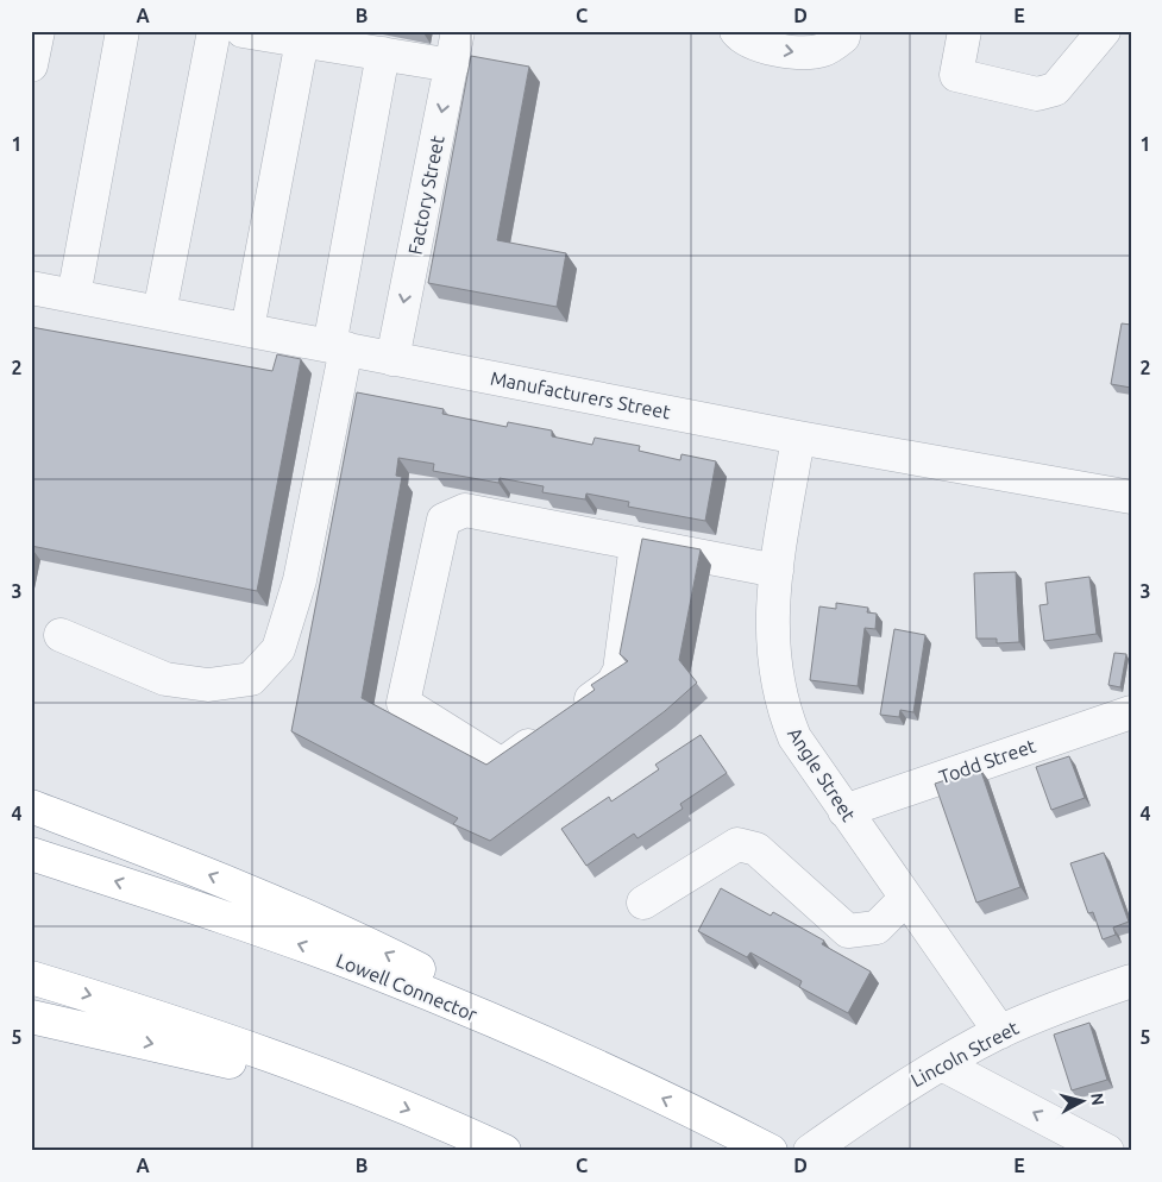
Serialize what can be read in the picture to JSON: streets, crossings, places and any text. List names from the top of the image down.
{
  "streets": {
    "highway": ["Lowell Connector"],
    "street": [
      "Factory Street",
      "Manufacturers Street",
      "Todd Street",
      "Angle Street",
      "Lincoln Street"
    ]
  },
  "crossings": [
    ["Factory Street", "Manufacturers Street"],
    ["Manufacturers Street", "Angle Street"],
    ["Todd Street", "Angle Street"],
    ["Angle Street", "Lincoln Street"]
  ],
  "north": "right",
  "grid": {
    "columns": [
      "A",
      "B",
      "C",
      "D",
      "E"
    ],
    "rows": [
      "1",
      "2",
      "3",
      "4",
      "5"
    ]
  }
}
